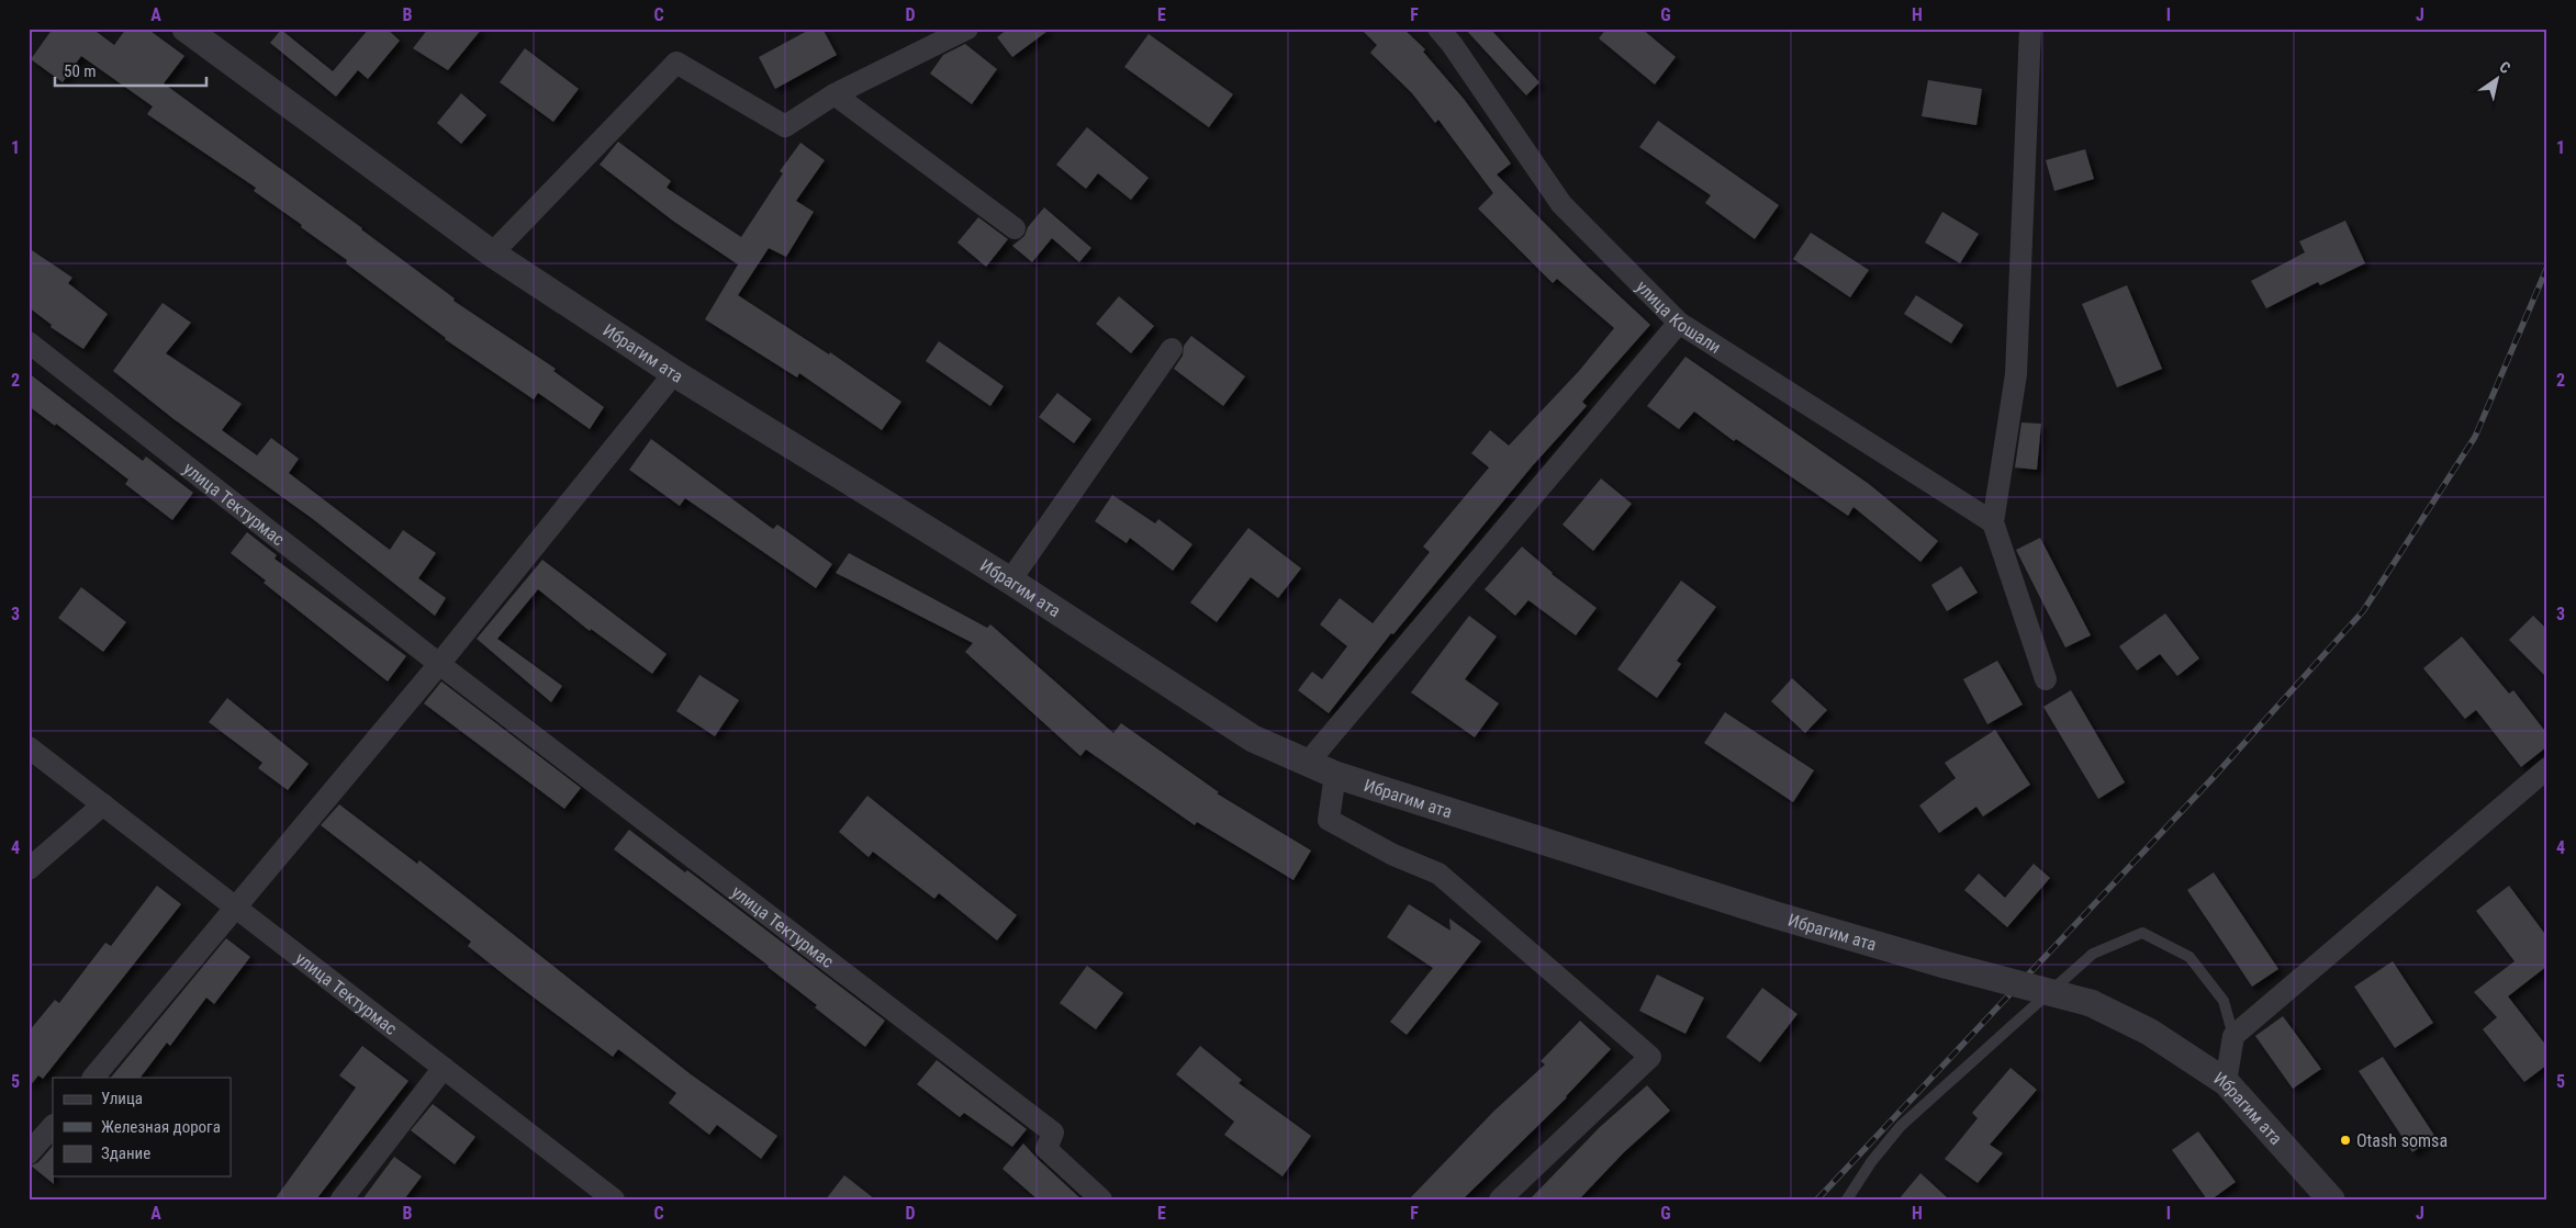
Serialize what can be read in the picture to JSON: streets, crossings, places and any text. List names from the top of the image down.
{
  "streets": {
    "street": ["улица Кошали", "Ибрагим ата", "улица Тектурмас"]
  },
  "places": ["Otash somsa"],
  "legend": ["Улица", "Железная дорога", "Здание"],
  "scale_bar": "50 m",
  "north": "top right",
  "grid": {
    "columns": [
      "A",
      "B",
      "C",
      "D",
      "E",
      "F",
      "G",
      "H",
      "I",
      "J"
    ],
    "rows": [
      "1",
      "2",
      "3",
      "4",
      "5"
    ]
  }
}
